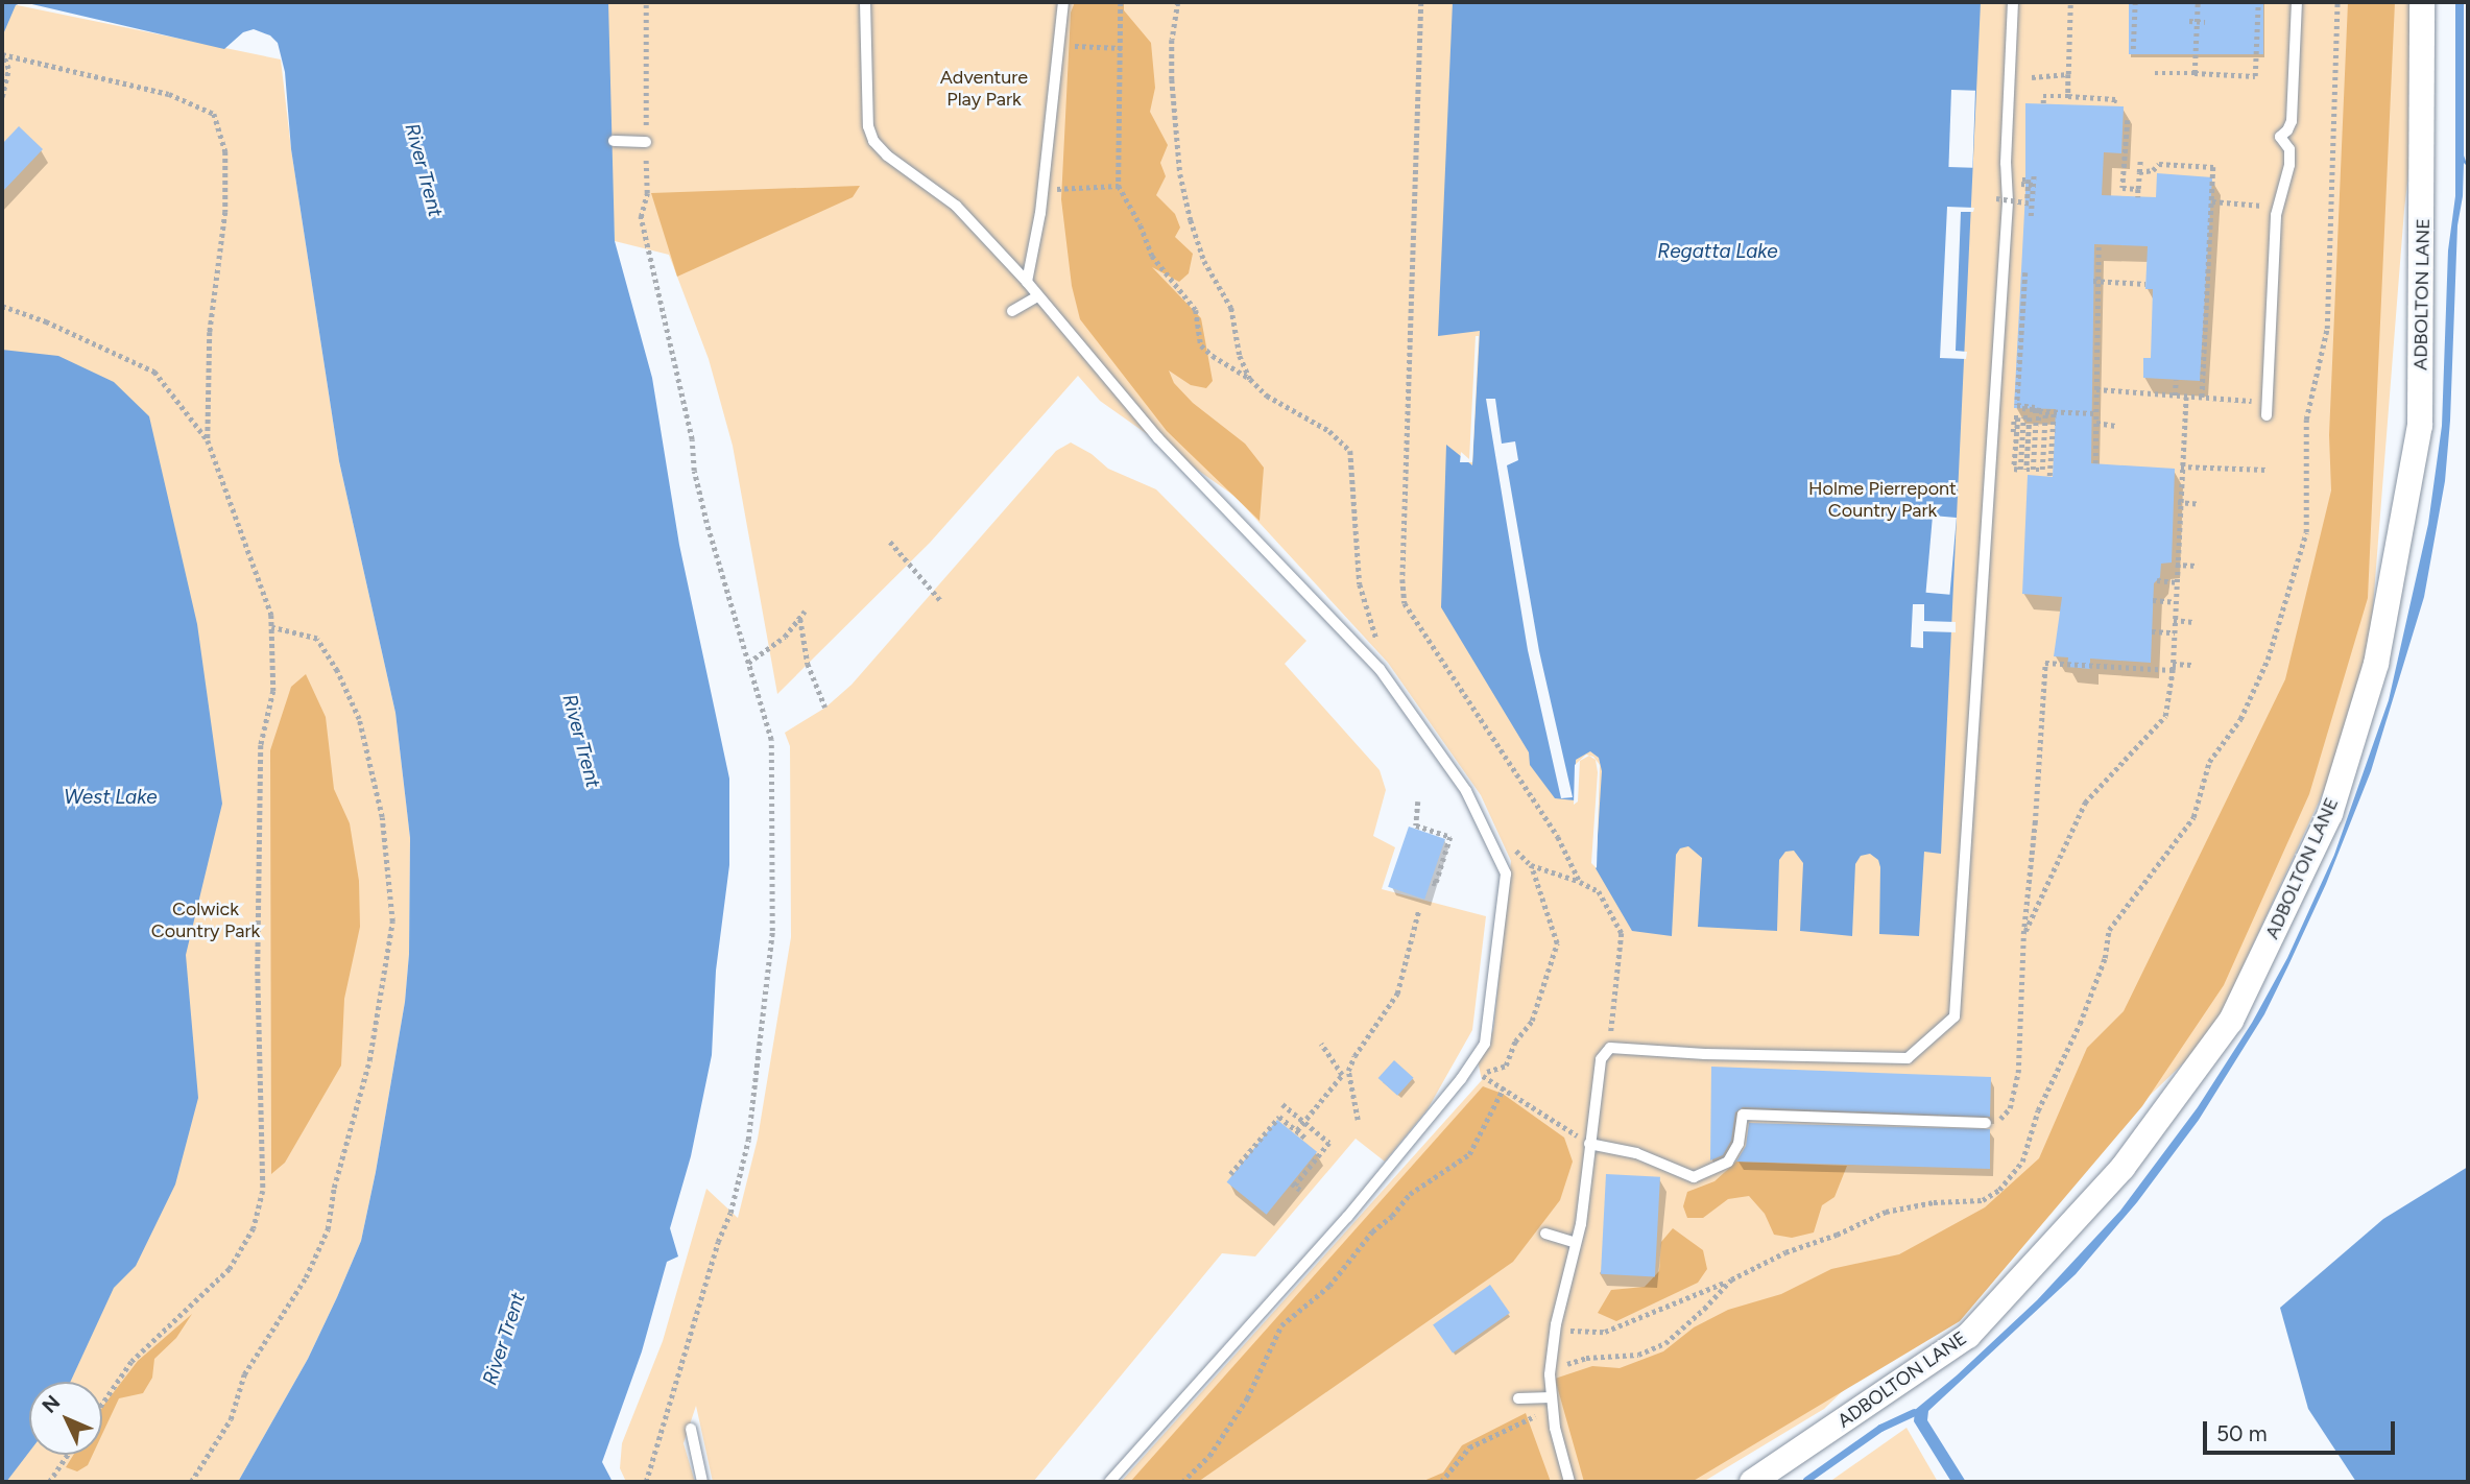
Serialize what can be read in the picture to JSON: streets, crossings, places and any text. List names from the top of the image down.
{
  "streets": {
    "street": ["ADBOLTON LANE"]
  },
  "water": ["River Trent", "Regatta Lake", "West Lake"],
  "parks": ["Adventure Play Park", "Holme Pierrepont Country Park", "Colwick Country Park"],
  "scale_bar": "50 m",
  "north": "top left"
}
